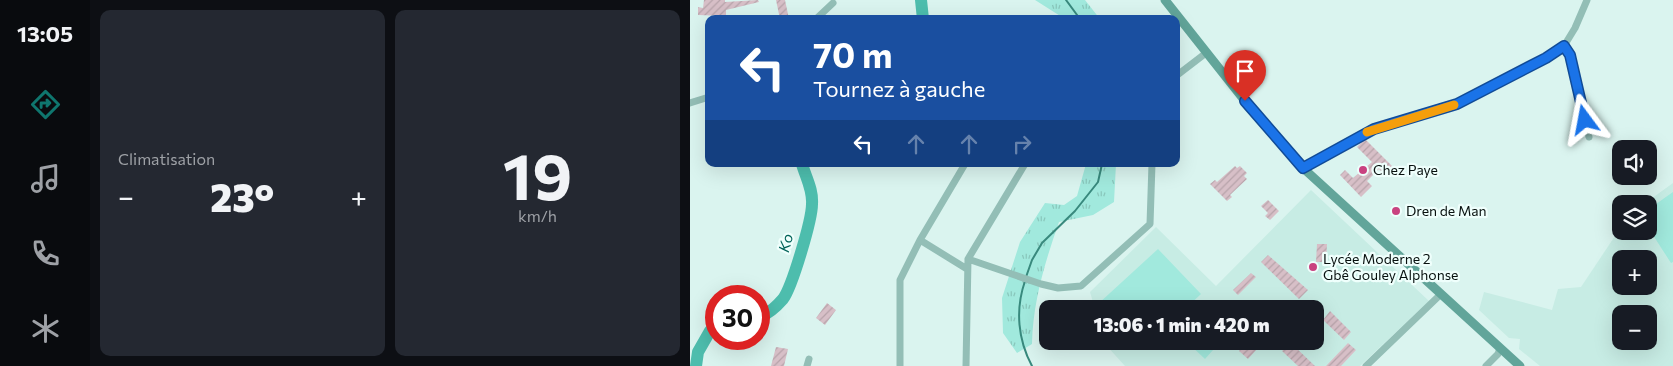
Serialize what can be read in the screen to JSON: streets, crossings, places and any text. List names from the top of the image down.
{
  "water": ["Ko"],
  "places": ["Chez Paye", "Dren de Man", "Lycée Moderne 2 Gbê Gouley Alphonse"],
  "page": {
    "tabs": "13:05",
    "tile": [
      "Climatisation",
      ["19", "km/h"]
    ],
    "turn": ["70 m", "Tournez à gauche"],
    "map_buttons": ["+", "−"],
    "heat": ["−", "23°", "+"],
    "limit": "30",
    "trip": "13:06 · 1 min · 420 m"
  }
}
